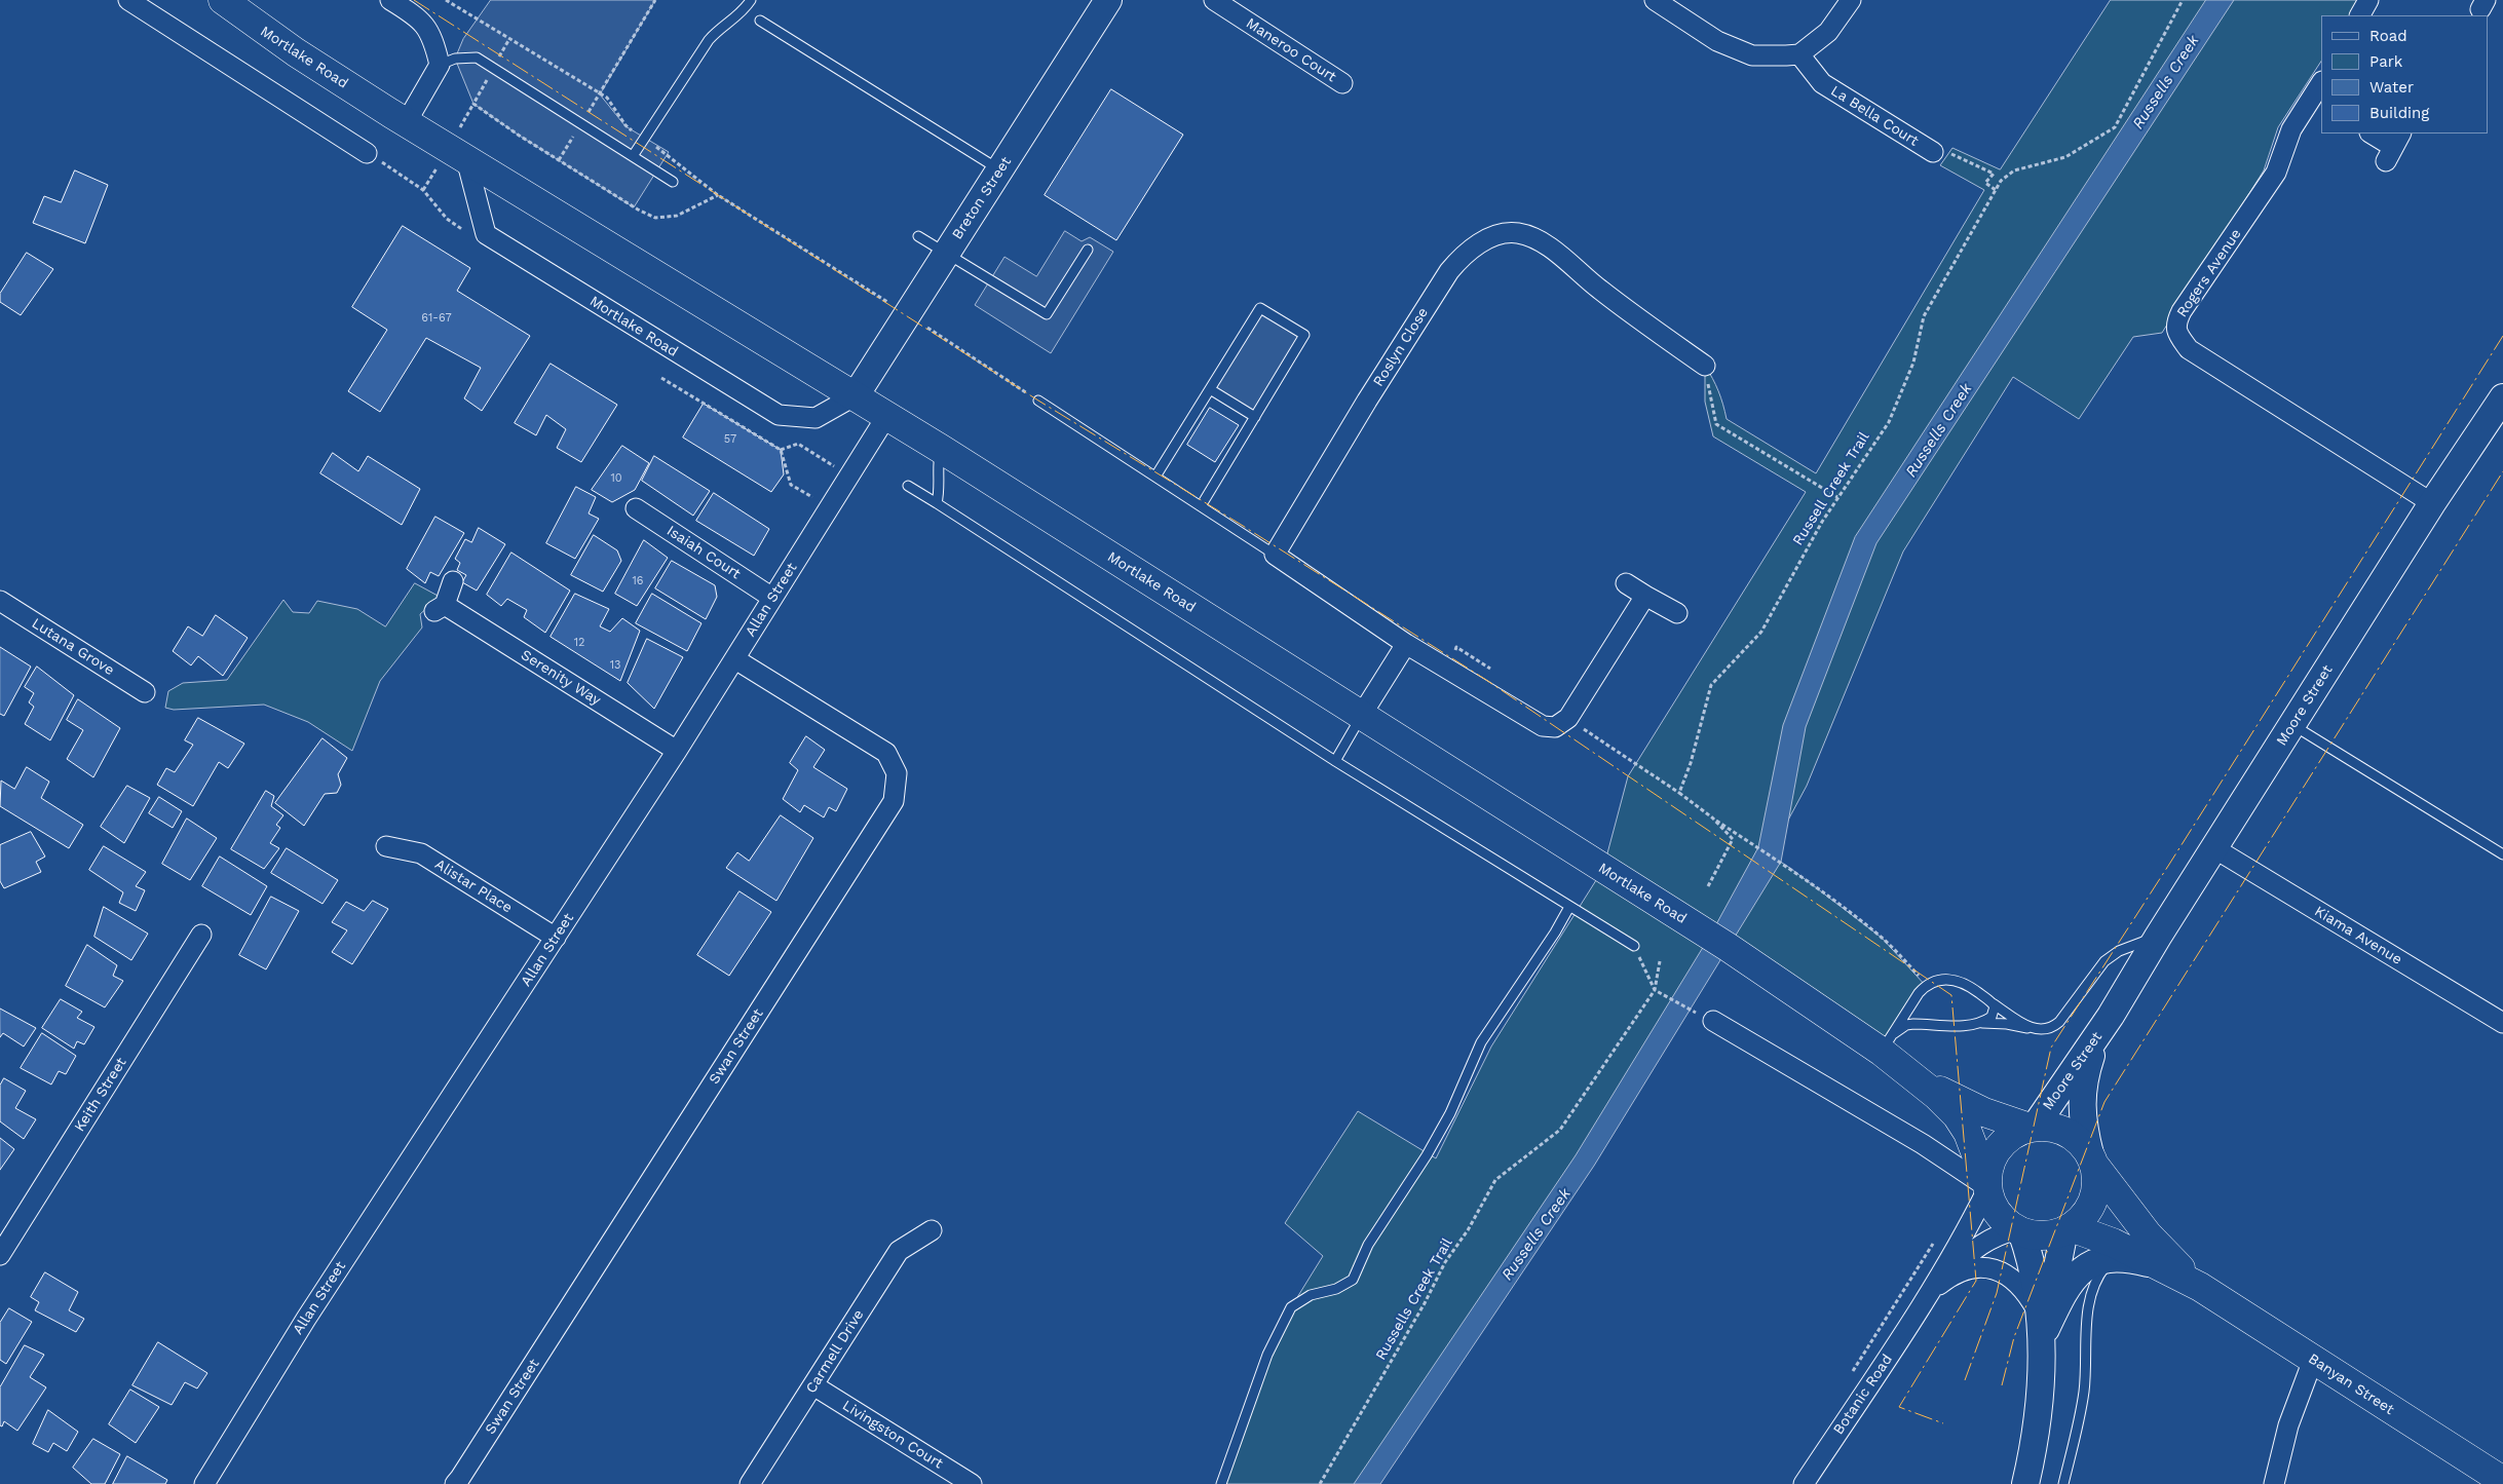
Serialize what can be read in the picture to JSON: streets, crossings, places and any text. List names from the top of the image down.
{
  "streets": {
    "main road": ["Mortlake Road", "Banyan Street"],
    "street": [
      "Maneroo Court",
      "La Bella Court",
      "Breton Street",
      "Rogers Avenue",
      "Roslyn Close",
      "Isaiah Court",
      "Allan Street",
      "Lutana Grove",
      "Serenity Way",
      "Moore Street",
      "Alistar Place",
      "Kiama Avenue",
      "Swan Street",
      "Keith Street",
      "Carmell Drive",
      "Botanic Road",
      "Livingston Court"
    ],
    "path": ["Russell Creek Trail", "Russells Creek Trail"]
  },
  "crossings": [
    ["Mortlake Road", "Breton Street"],
    ["Mortlake Road", "Allan Street"],
    ["Mortlake Road", "Moore Street"],
    ["Mortlake Road", "Banyan Street"],
    ["Mortlake Road", "Botanic Road"],
    ["Rogers Avenue", "Moore Street"],
    ["Isaiah Court", "Allan Street"],
    ["Allan Street", "Serenity Way"],
    ["Allan Street", "Alistar Place"],
    ["Allan Street", "Swan Street"],
    ["Moore Street", "Kiama Avenue"],
    ["Moore Street", "Banyan Street"],
    ["Moore Street", "Botanic Road"],
    ["Carmell Drive", "Livingston Court"],
    ["Banyan Street", "Botanic Road"]
  ],
  "water": ["Russells Creek"],
  "house_numbers": [
    "61-67",
    "57",
    "10",
    "16",
    "12",
    "13"
  ],
  "legend": [
    "Road",
    "Park",
    "Water",
    "Building"
  ]
}
